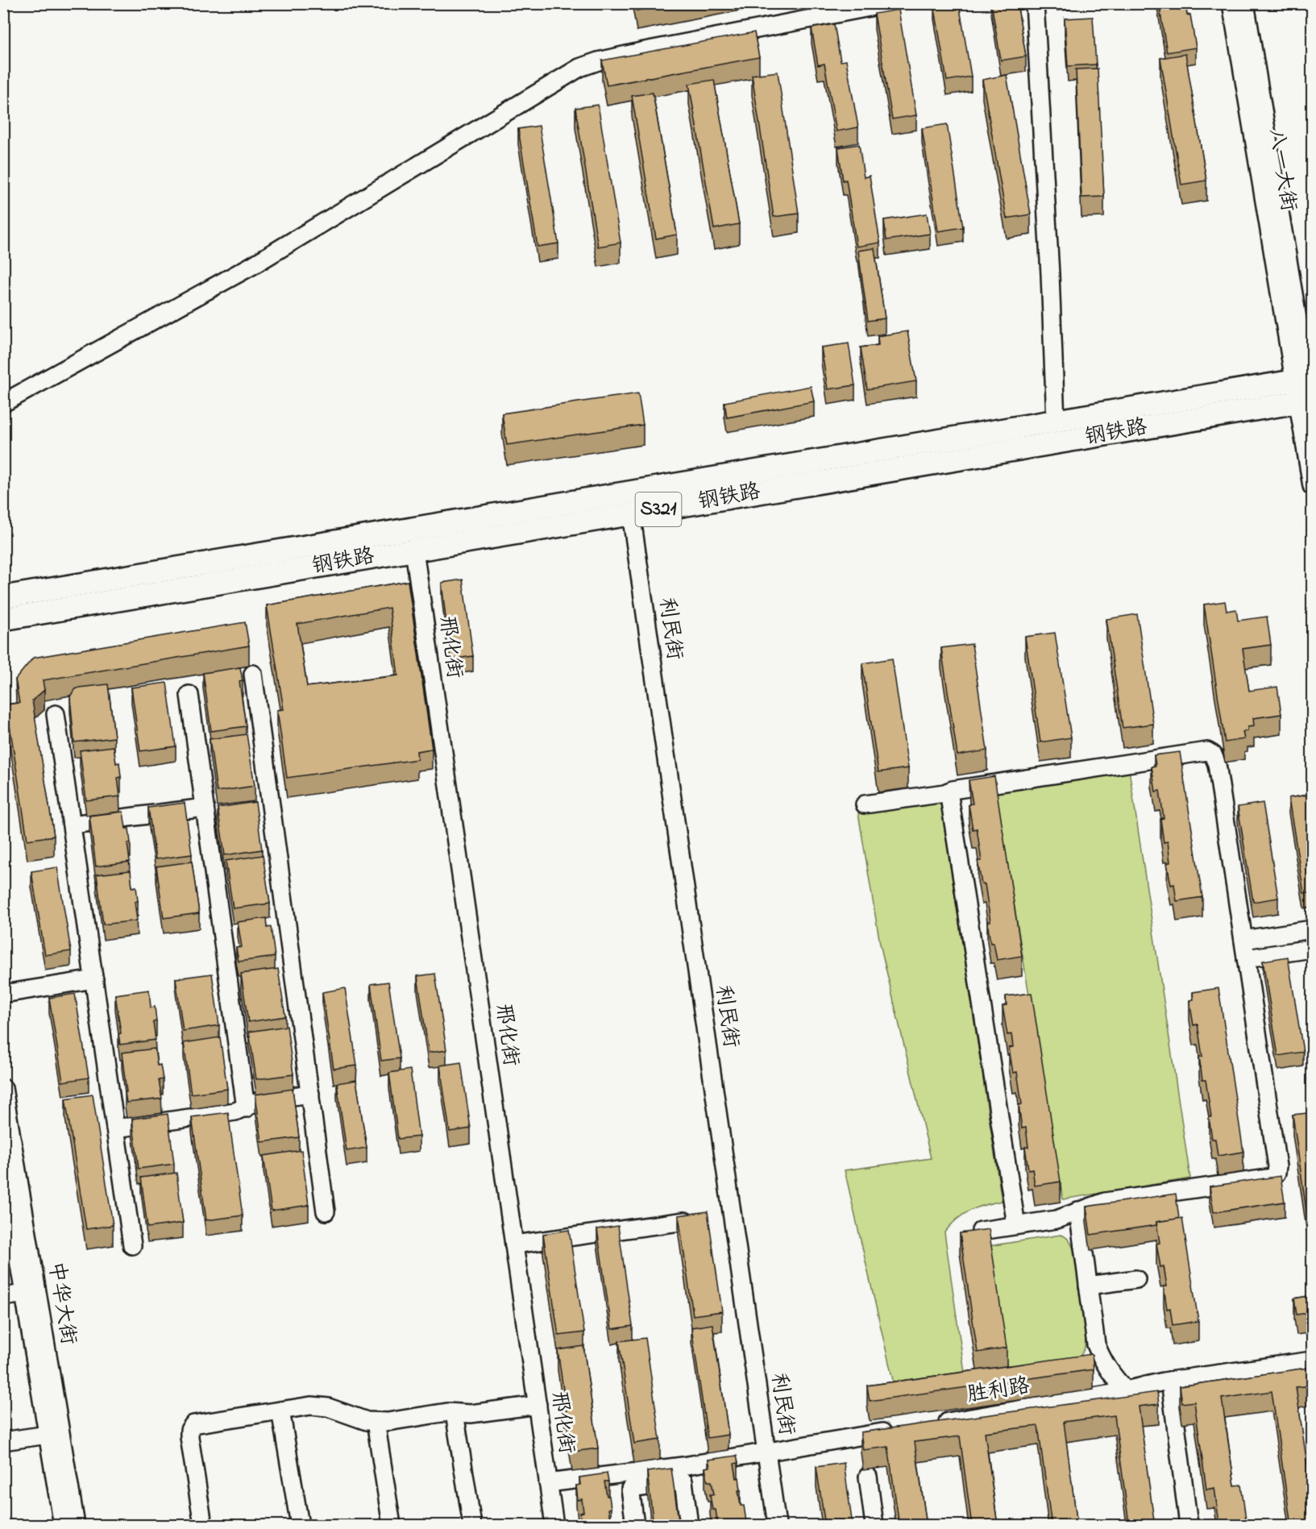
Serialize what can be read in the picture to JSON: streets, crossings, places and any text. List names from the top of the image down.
{
  "streets": {
    "main road": ["钢铁路", "S321"],
    "street": [
      "八一大街",
      "利民街",
      "邢化街",
      "中华大街",
      "胜利路"
    ]
  },
  "crossings": [
    ["八一大街", "钢铁路"],
    ["钢铁路", "利民街"],
    ["钢铁路", "邢化街"]
  ]
}
